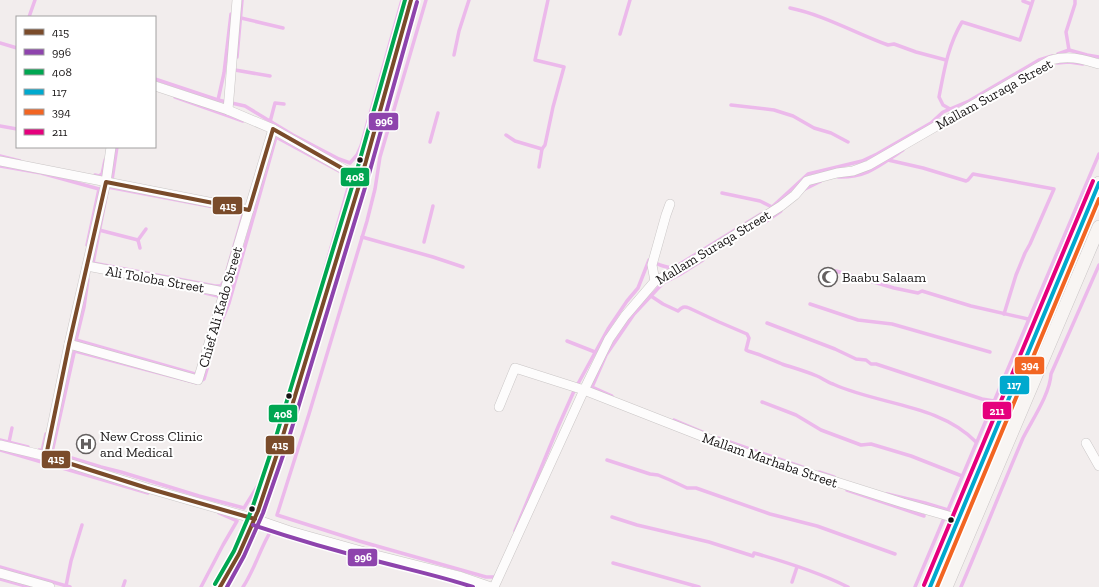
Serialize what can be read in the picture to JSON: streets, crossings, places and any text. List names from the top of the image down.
{
  "streets": {
    "street": [
      "Mallam Suraqa Street",
      "Ali Toloba Street",
      "Chief Ali Kado Street",
      "Mallam Marhaba Street"
    ]
  },
  "crossings": [
    ["Mallam Suraqa Street", "Mallam Marhaba Street"],
    ["Ali Toloba Street", "Chief Ali Kado Street"]
  ],
  "places": {
    "mosque": ["Baabu Salaam"],
    "hospital": ["New Cross Clinic and Medical"]
  },
  "lines": [
    "transit line 415",
    "transit line 408",
    "transit line 996",
    "transit line 211",
    "transit line 117",
    "transit line 394"
  ],
  "legend": [
    "415",
    "996",
    "408",
    "117",
    "394",
    "211"
  ]
}
